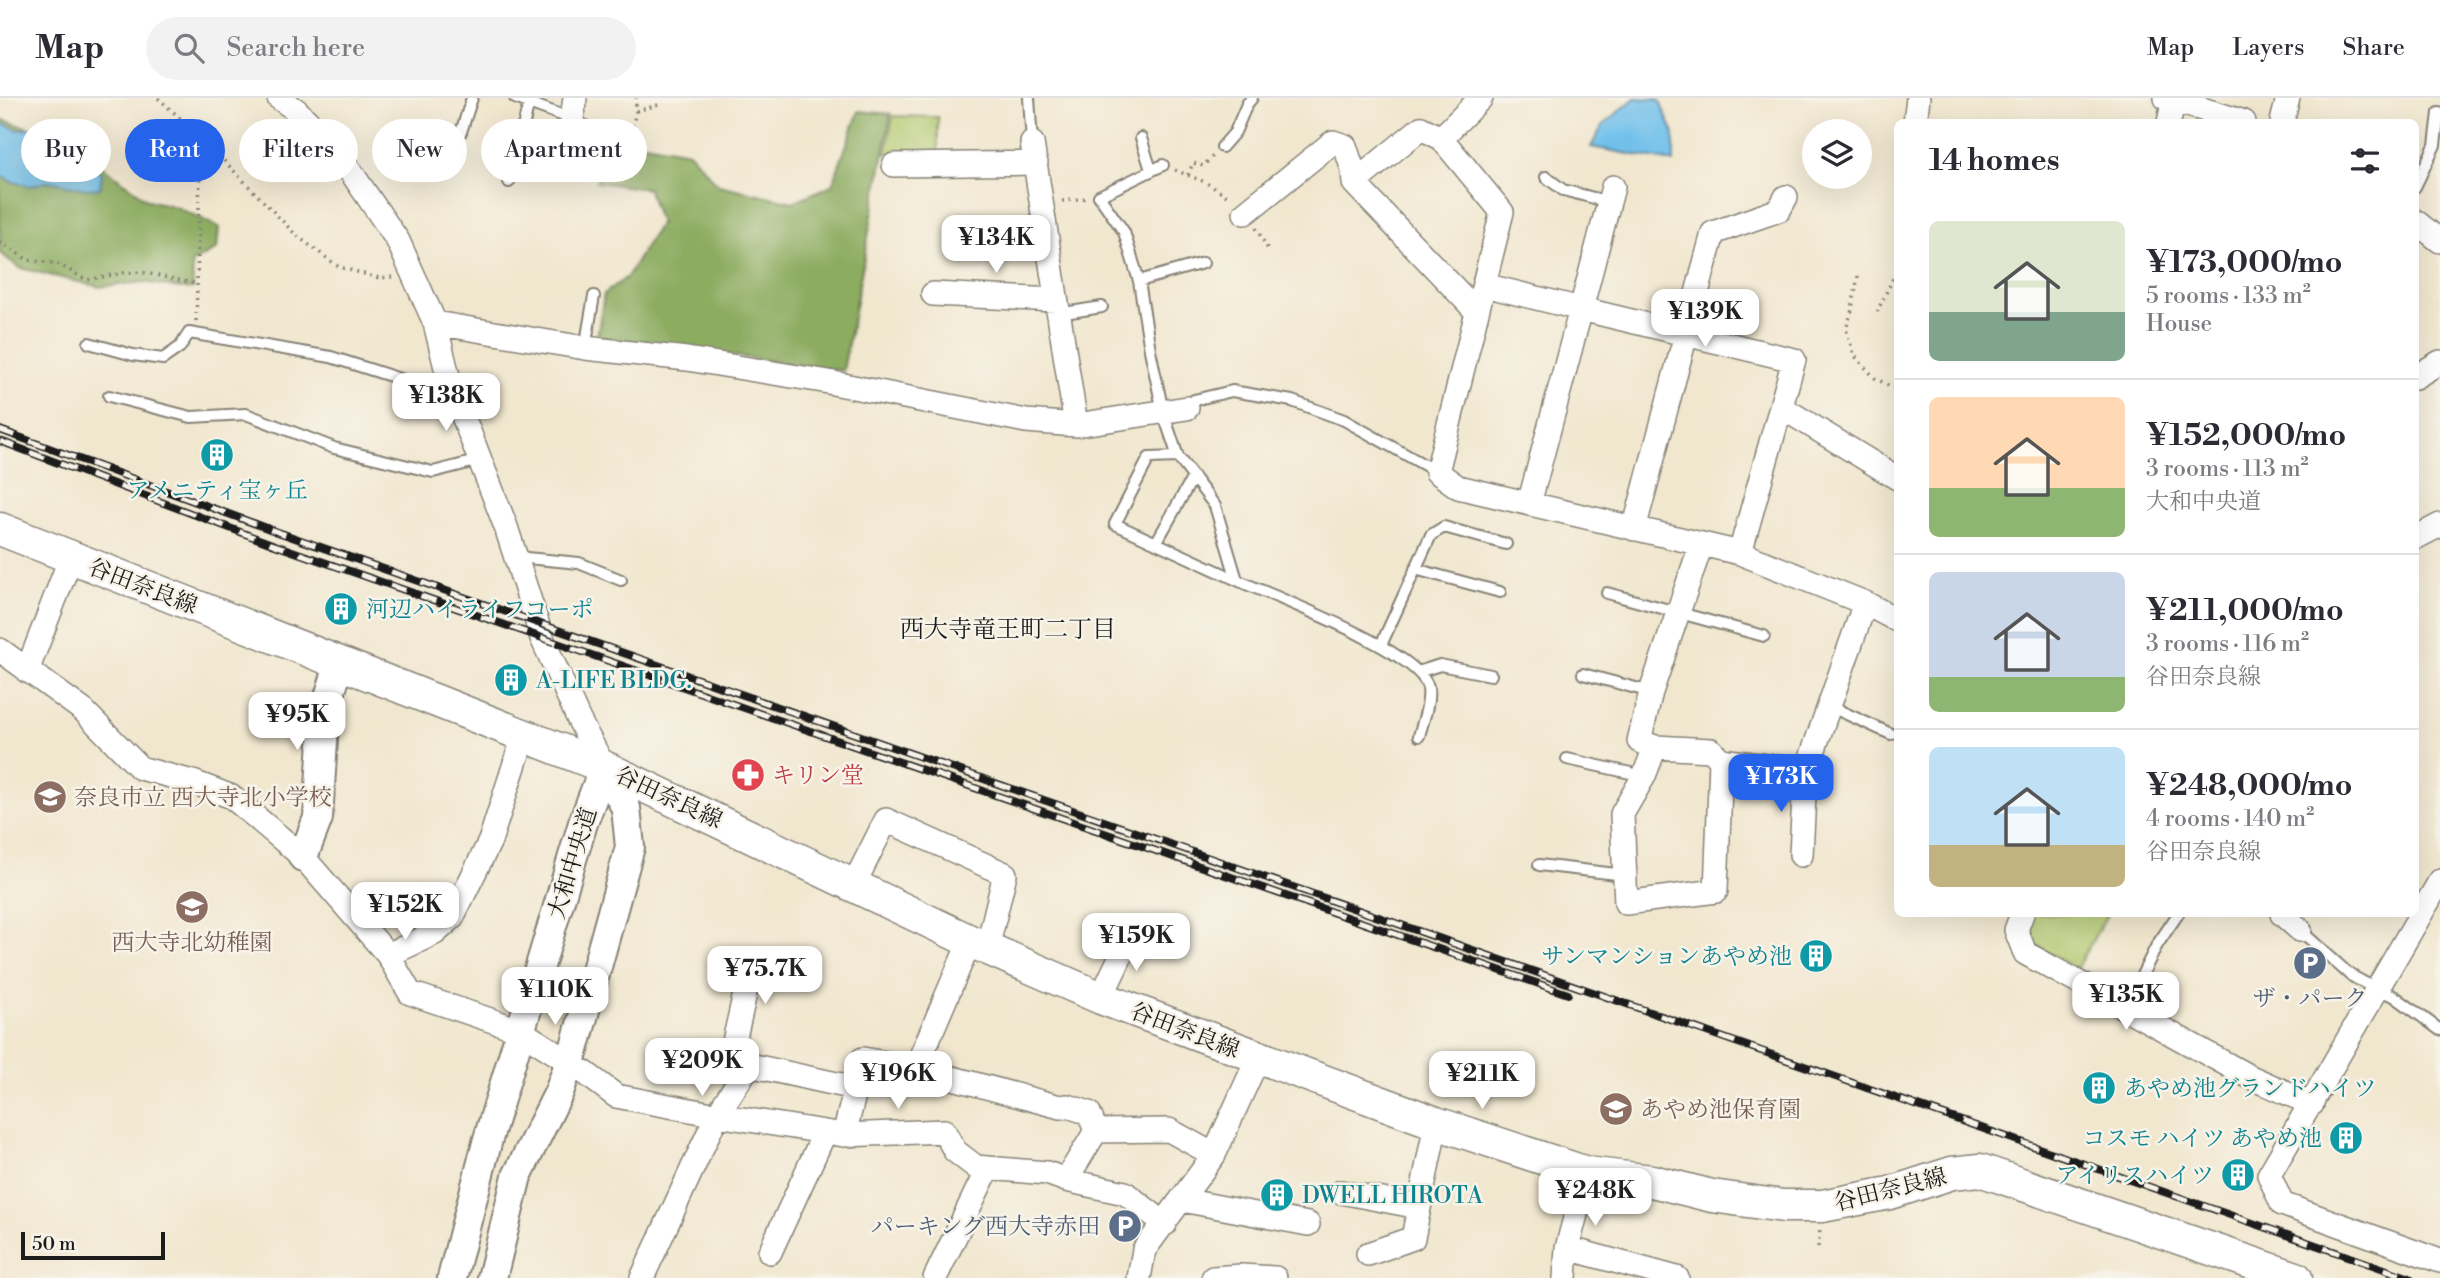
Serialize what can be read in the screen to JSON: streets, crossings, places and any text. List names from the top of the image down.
{
  "streets": {
    "main road": ["谷田奈良線"],
    "street": ["大和中央道"]
  },
  "crossings": [
    ["谷田奈良線", "大和中央道"]
  ],
  "districts": ["西大寺竜王町二丁目"],
  "places": {
    "building": [
      "アメニティ宝ヶ丘",
      "河辺ハイライフコーポ",
      "A-LIFE BLDG.",
      "サンマンションあやめ池",
      "あやめ池グランドハイツ",
      "コスモ ハイツ あやめ池",
      "アイリスハイツ",
      "DWELL HIROTA"
    ],
    "pharmacy": ["キリン堂"],
    "school or university": ["奈良市立 西大寺北小学校", "西大寺北幼稚園", "あやめ池保育園"],
    "parking": ["ザ・パーク", "パーキング西大寺赤田"]
  },
  "scale_bar": "50 m",
  "page": {
    "header": "Map",
    "search": "Search here",
    "nav": ["Map", "Layers", "Share"],
    "chip": [
      "Buy",
      "Rent",
      "Filters",
      "New",
      "Apartment"
    ],
    "heading": "14 homes",
    "list": [
      {
        "name": "¥173,000/mo",
        "note": "5 rooms · 133 m² · House"
      },
      {
        "name": "¥152,000/mo",
        "note": "3 rooms · 113 m² · 大和中央道"
      },
      {
        "name": "¥211,000/mo",
        "note": "3 rooms · 116 m² · 谷田奈良線"
      },
      {
        "name": "¥248,000/mo",
        "note": "4 rooms · 140 m² · 谷田奈良線"
      }
    ],
    "price": [
      "¥134K",
      "¥139K",
      "¥138K",
      "¥95K",
      "¥173K",
      "¥152K",
      "¥159K",
      "¥75.7K",
      "¥110K",
      "¥135K",
      "¥209K",
      "¥196K",
      "¥211K",
      "¥248K"
    ],
    "scale": "50 m"
  }
}
